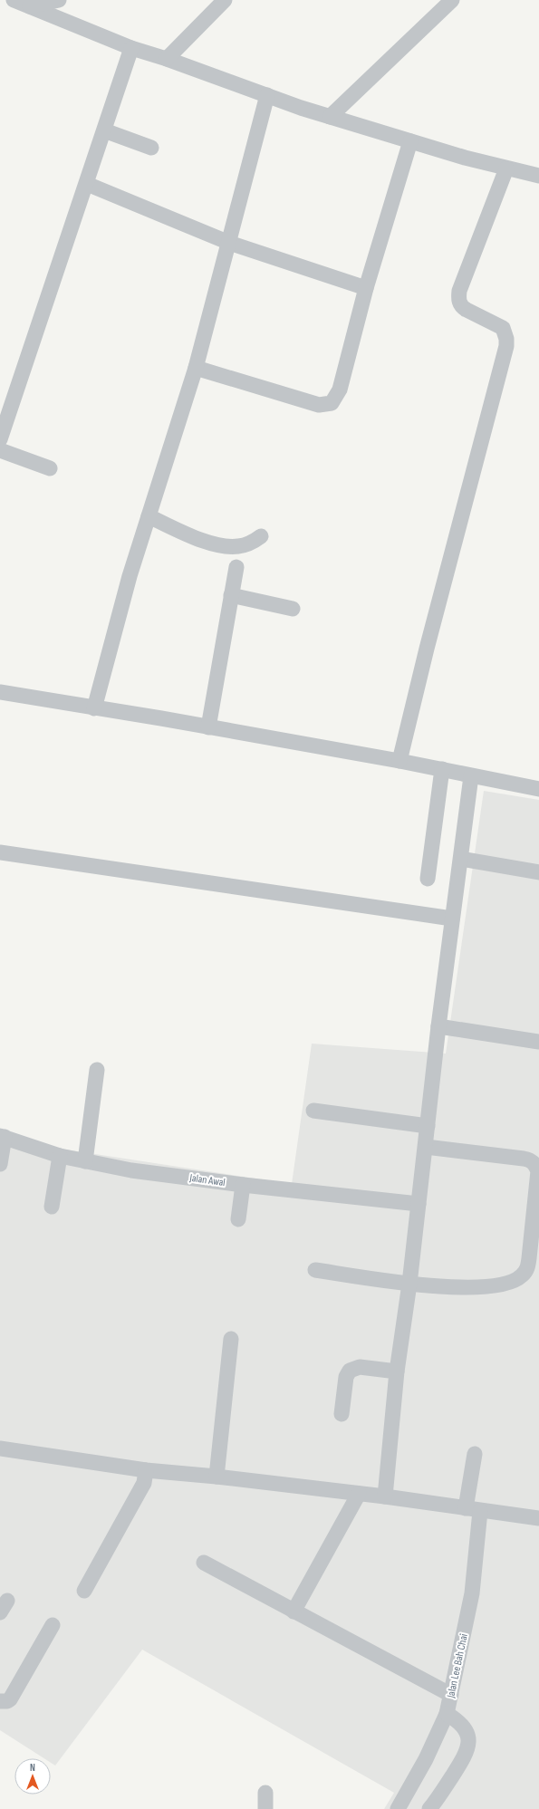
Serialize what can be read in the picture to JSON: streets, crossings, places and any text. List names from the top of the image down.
{
  "streets": {
    "street": ["Jalan Awal", "Jalan Lee Bah Chai"]
  },
  "north": "top"
}
